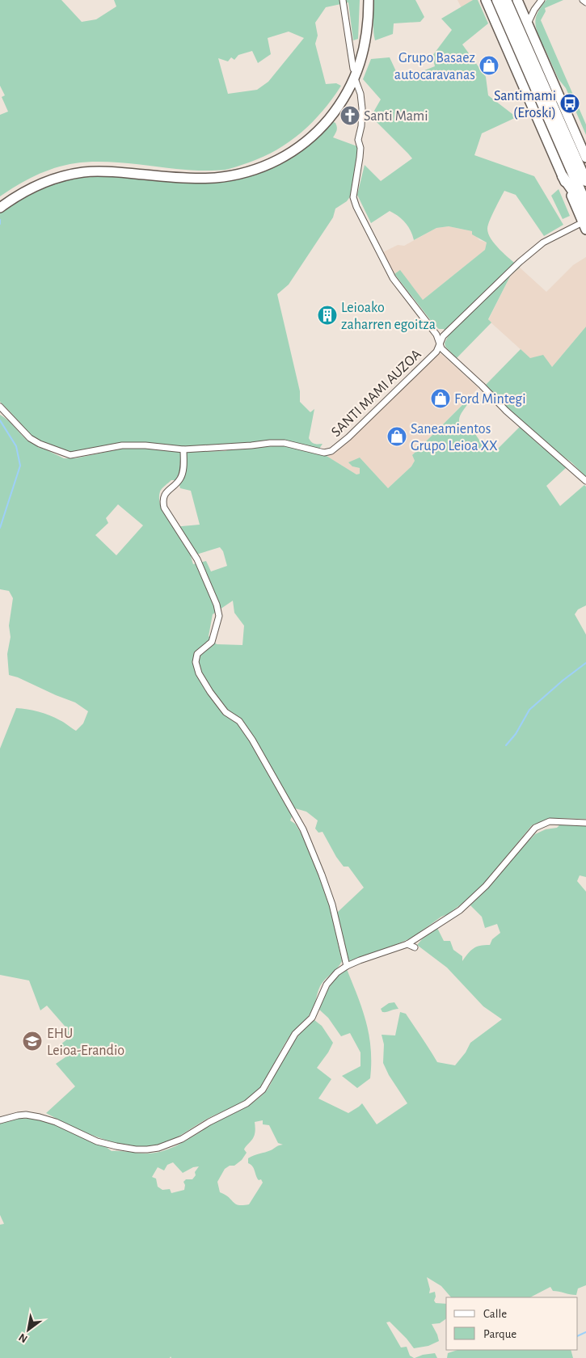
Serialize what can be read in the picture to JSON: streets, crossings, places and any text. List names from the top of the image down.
{
  "streets": {
    "street": ["SANTI MAMI AUZOA"]
  },
  "places": {
    "shop": ["Grupo Basaez autocaravanas", "Ford Mintegi", "Saneamientos Grupo Leioa XX"],
    "bus stop": ["Santimami (Eroski)"],
    "church": ["Santi Mami"],
    "building": ["Leioako zaharren egoitza"],
    "school or university": ["EHU Leioa-Erandio"]
  },
  "legend": ["Calle", "Parque"],
  "north": "bottom left"
}
